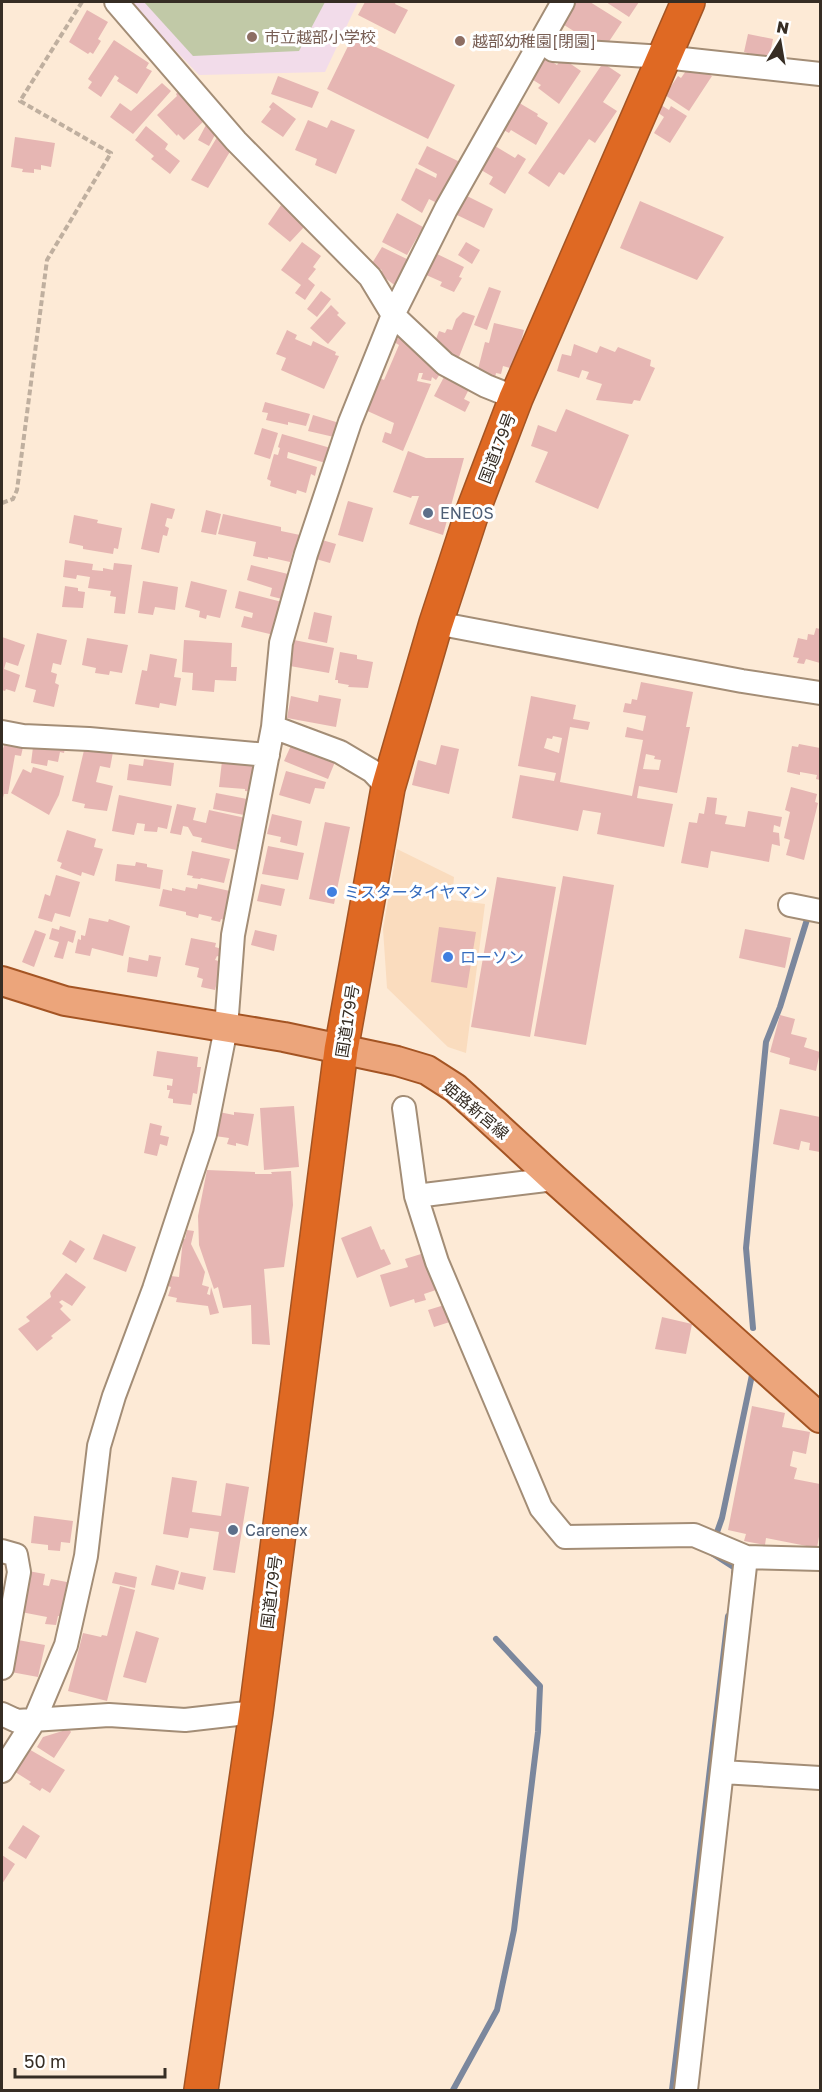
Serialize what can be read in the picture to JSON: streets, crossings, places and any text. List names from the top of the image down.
{
  "streets": {
    "highway": ["国道179号"],
    "main road": ["姫路新宮線"]
  },
  "crossings": [
    ["国道179号", "姫路新宮線"]
  ],
  "places": [
    "市立越部小学校",
    "越部幼稚園[閉園]",
    "ENEOS",
    "ミスタータイヤマン",
    "ローソン",
    "Carenex"
  ],
  "scale_bar": "50 m",
  "north": "top"
}
